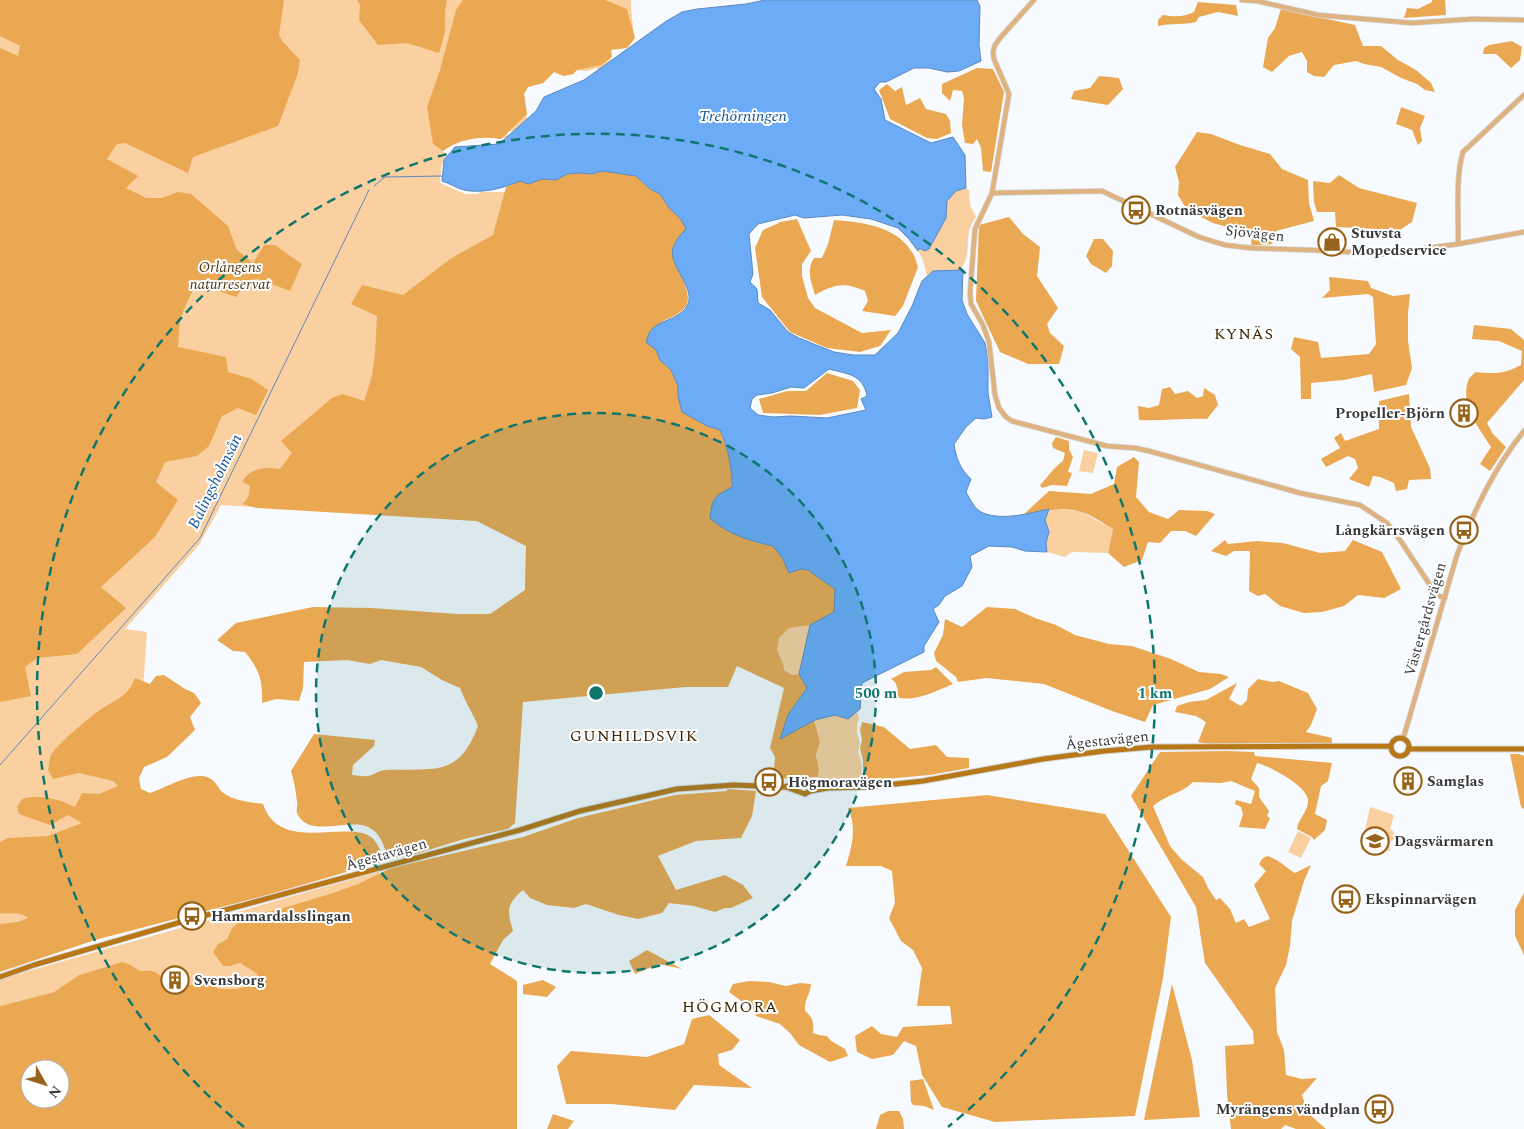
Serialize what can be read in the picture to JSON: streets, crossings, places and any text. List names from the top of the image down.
{
  "streets": {
    "main road": ["Ågestavägen"],
    "street": ["Sjövägen", "Västergårdsvägen"]
  },
  "crossings": [
    ["Västergårdsvägen", "Ågestavägen"]
  ],
  "districts": ["KYNÄS", "GUNHILDSVIK", "HÖGMORA"],
  "water": ["Trehörningen", "Balingsholmsån"],
  "parks": ["Orlångens naturreservat"],
  "places": {
    "bus stop": [
      "Rotnäsvägen",
      "Långkärrsvägen",
      "Högmoravägen",
      "Ekspinnarvägen",
      "Hammardalsslingan",
      "Myrängens vändplan"
    ],
    "shop": ["Stuvsta Mopedservice"],
    "building": ["Propeller-Björn", "Samglas", "Svensborg"],
    "school or university": ["Dagsvärmaren"]
  },
  "north": "bottom right",
  "rings": ["500 m", "1 km"]
}
